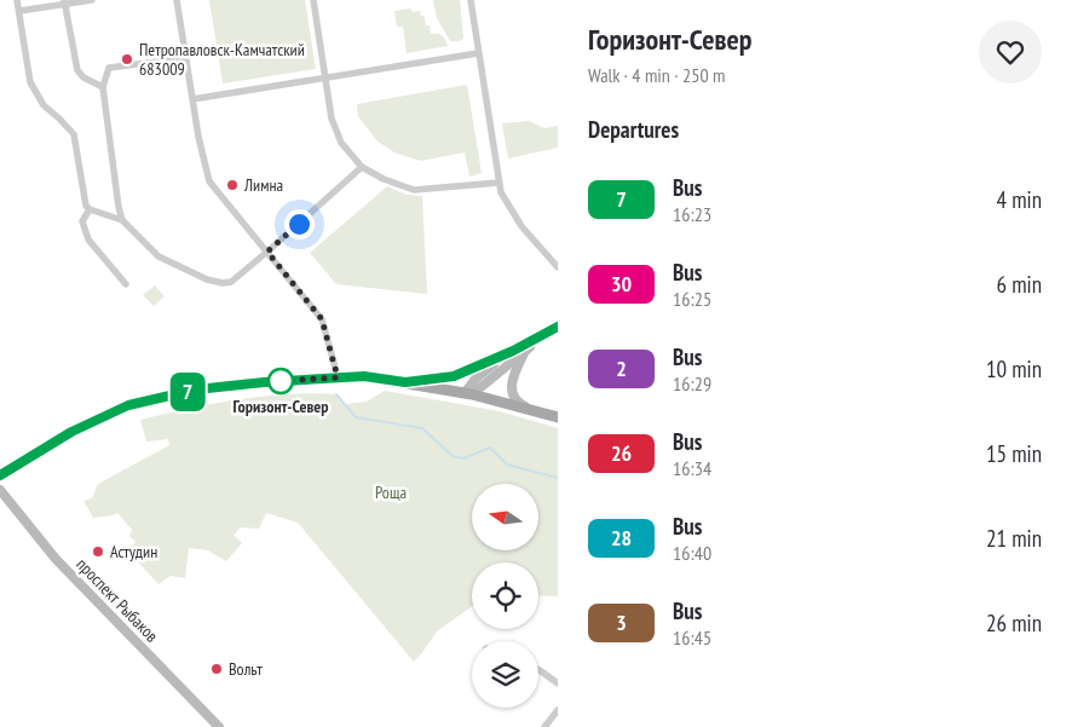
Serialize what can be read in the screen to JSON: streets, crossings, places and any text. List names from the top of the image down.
{
  "streets": {
    "main road": ["проспект Рыбаков"]
  },
  "parks": ["Роща"],
  "places": [
    "Петропавловск-Камчатский 683009",
    "Лимна",
    "Горизонт-Север",
    "Астудин",
    "Вольт"
  ],
  "lines": ["bus line 7"],
  "north": "left",
  "page": {
    "on_map": "7",
    "heading": [
      ["Горизонт-Север", "Walk · 4 min · 250 m"],
      "Departures"
    ],
    "list": [
      {
        "mark": "7",
        "name": "Bus",
        "note": "16:23",
        "value": "4 min"
      },
      {
        "mark": "30",
        "name": "Bus",
        "note": "16:25",
        "value": "6 min"
      },
      {
        "mark": "2",
        "name": "Bus",
        "note": "16:29",
        "value": "10 min"
      },
      {
        "mark": "26",
        "name": "Bus",
        "note": "16:34",
        "value": "15 min"
      },
      {
        "mark": "28",
        "name": "Bus",
        "note": "16:40",
        "value": "21 min"
      },
      {
        "mark": "3",
        "name": "Bus",
        "note": "16:45",
        "value": "26 min"
      }
    ]
  }
}
